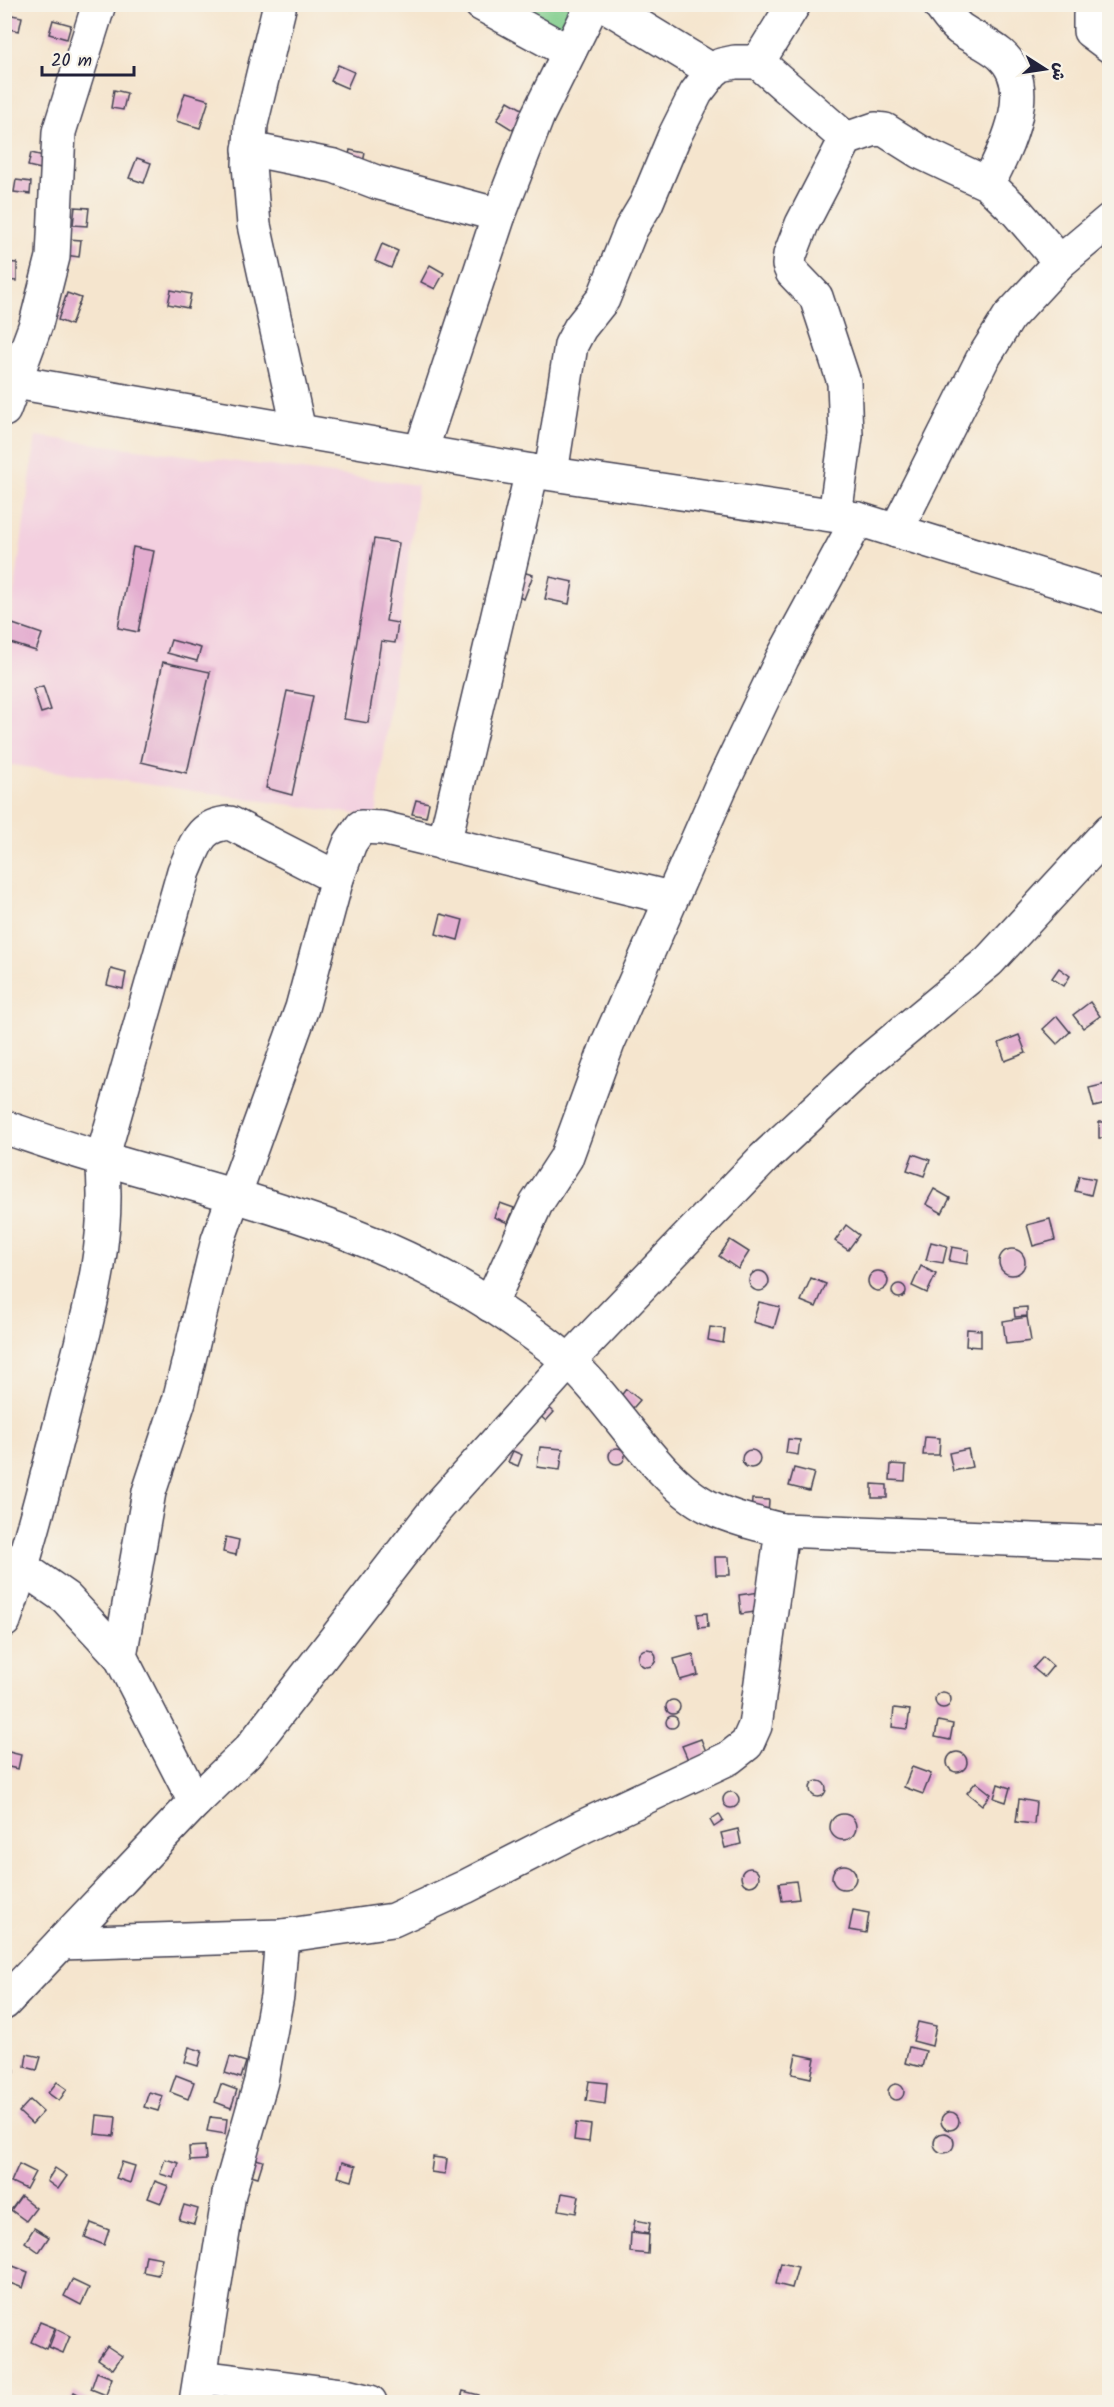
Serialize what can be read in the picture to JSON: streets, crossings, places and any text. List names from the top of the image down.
{
  "scale_bar": "20 m",
  "north": "right"
}
